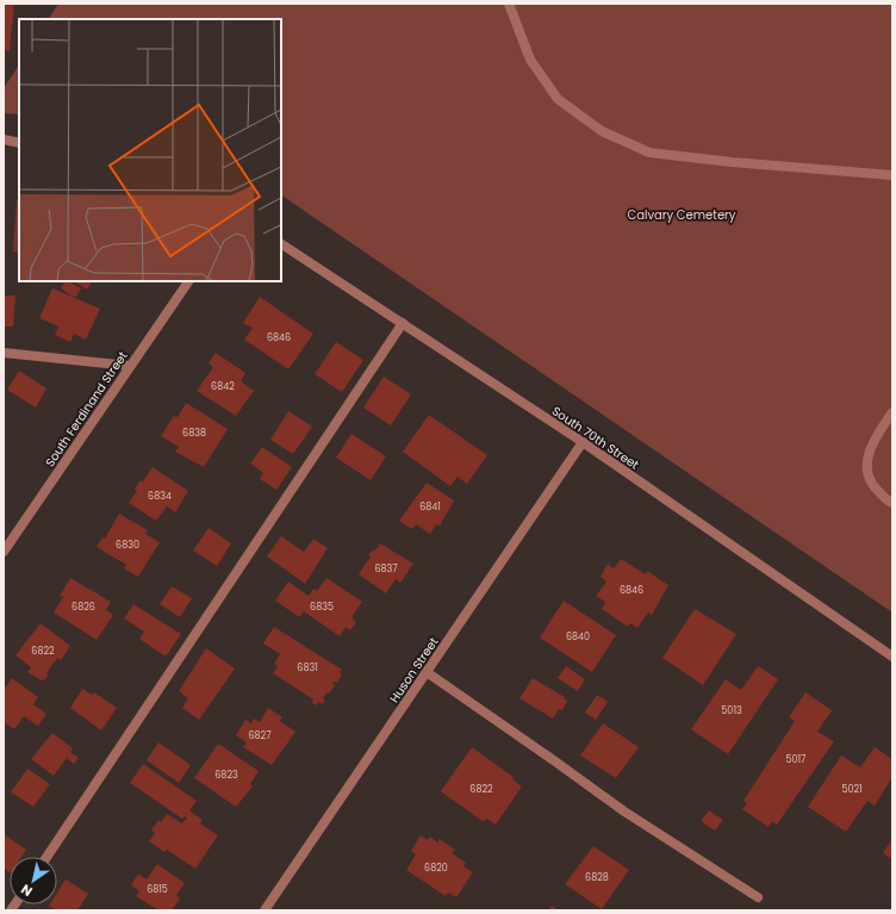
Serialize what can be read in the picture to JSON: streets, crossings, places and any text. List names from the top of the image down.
{
  "streets": {
    "street": ["South Ferdinand Street", "South 70th Street", "Huson Street"]
  },
  "crossings": [
    ["South 70th Street", "Huson Street"]
  ],
  "parks": ["Calvary Cemetery"],
  "house_numbers": [
    "6846",
    "6842",
    "6838",
    "6834",
    "6841",
    "6830",
    "6837",
    "6846",
    "6826",
    "6835",
    "6840",
    "6822",
    "6831",
    "5013",
    "6827",
    "5017",
    "6823",
    "6822",
    "5021",
    "6820",
    "6828",
    "6815"
  ],
  "north": "bottom left"
}
